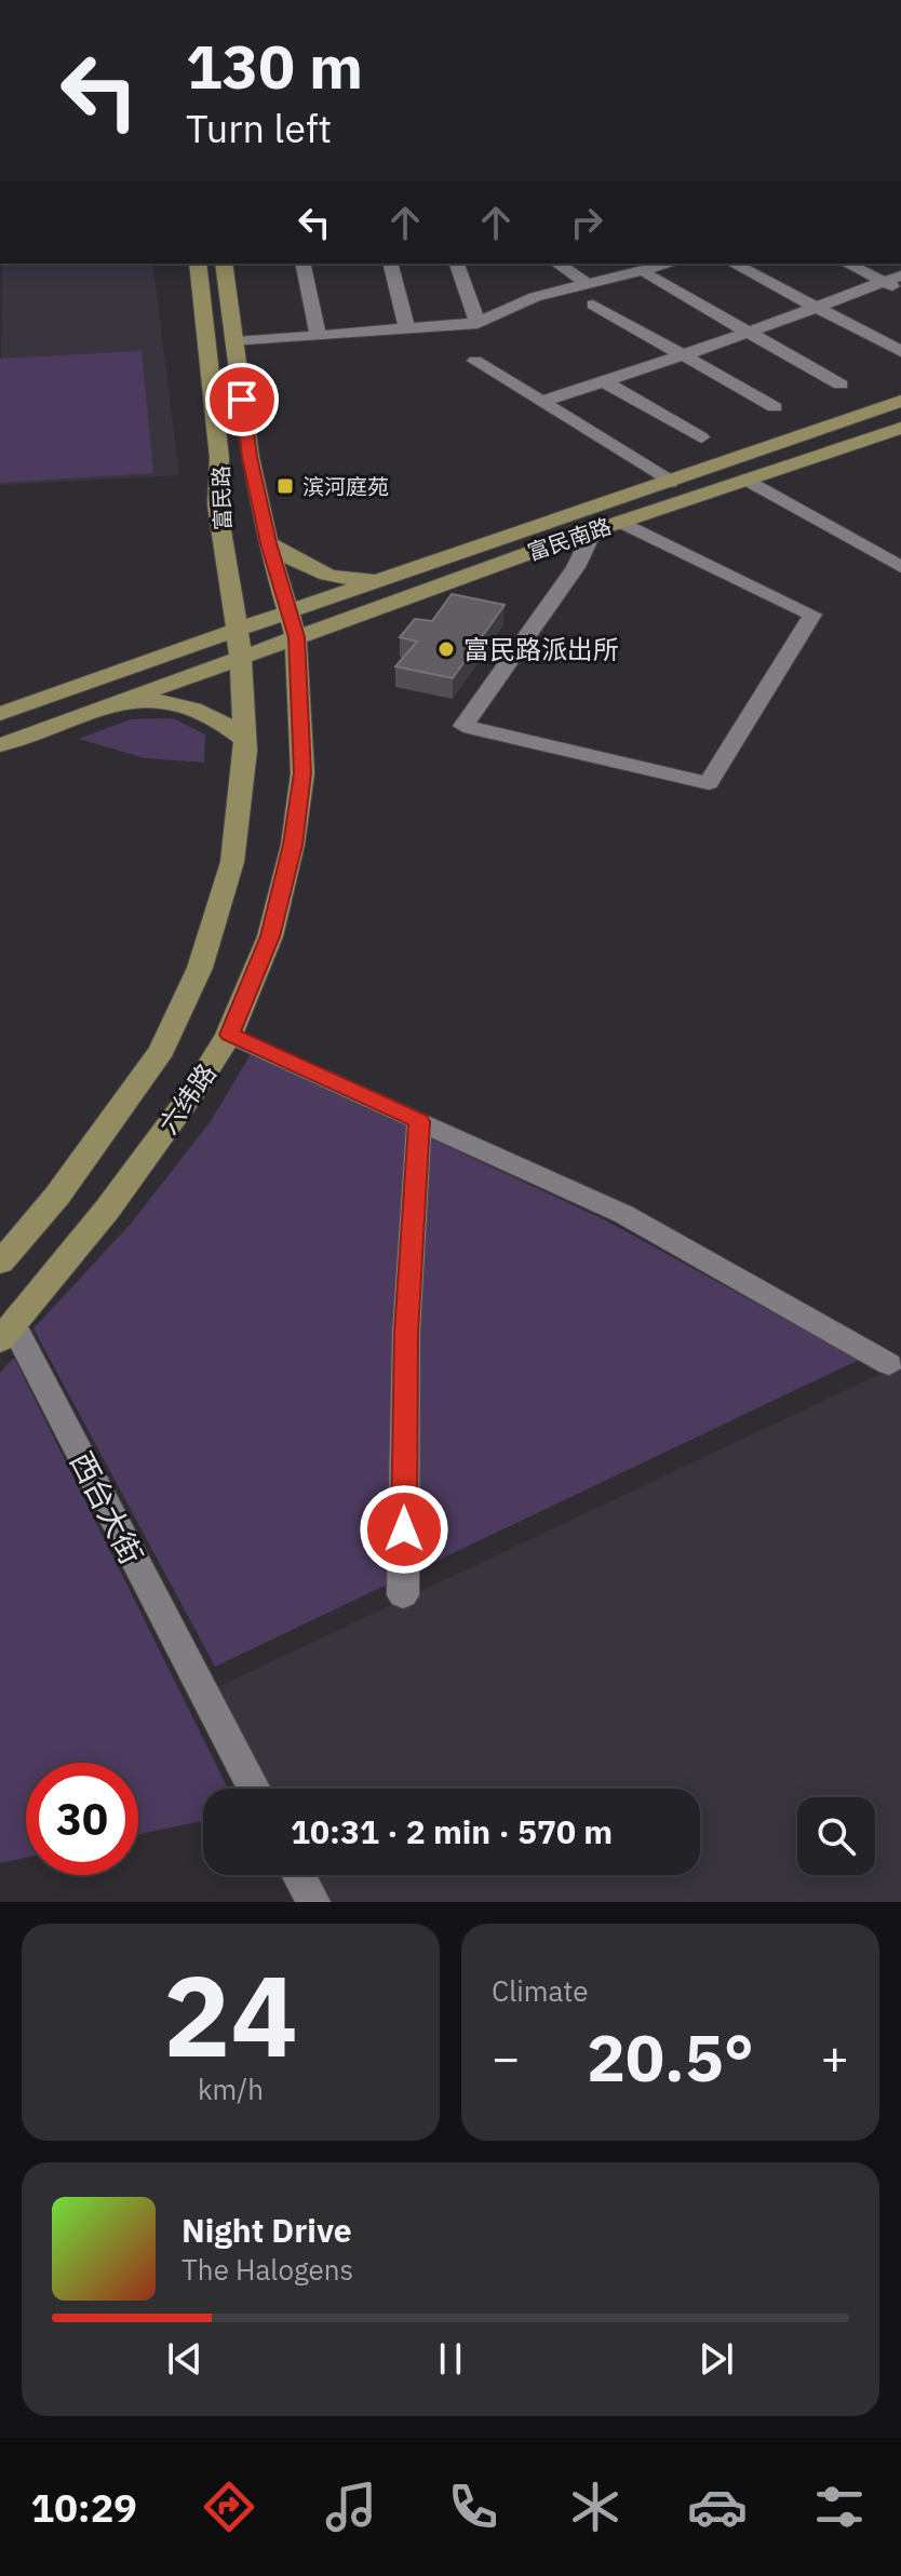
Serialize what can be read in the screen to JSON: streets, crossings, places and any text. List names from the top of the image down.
{
  "streets": {
    "main road": ["富民路", "富民南路", "六纬路"],
    "street": ["西台大街"]
  },
  "crossings": [
    ["富民路", "富民南路"],
    ["富民路", "六纬路"],
    ["富民南路", "六纬路"],
    ["六纬路", "西台大街"]
  ],
  "places": {
    "transit": ["滨河庭苑"],
    "other": ["富民路派出所"]
  },
  "page": {
    "turn": ["130 m", "Turn left"],
    "limit": "30",
    "trip": "10:31 · 2 min · 570 m",
    "tile": [
      ["24", "km/h"],
      "Climate"
    ],
    "heat": ["−", "20.5°", "+"],
    "song": ["Night Drive", "The Halogens"],
    "tabs": "10:29"
  }
}
